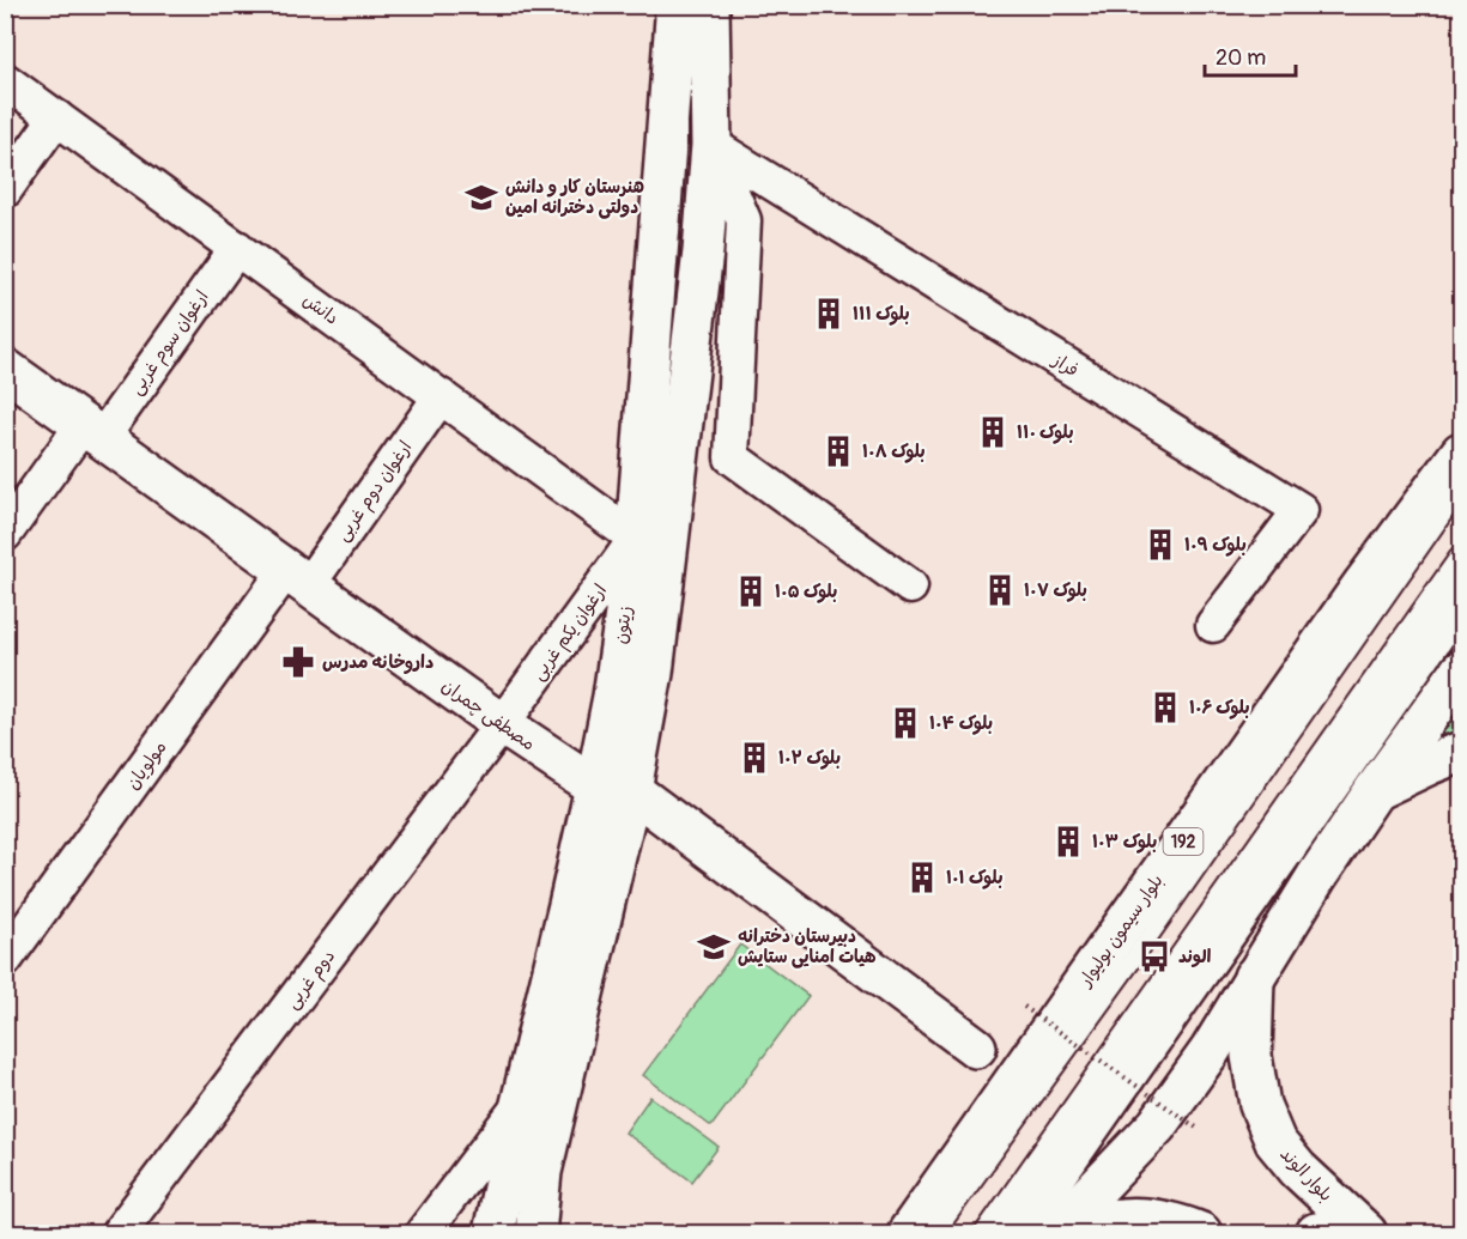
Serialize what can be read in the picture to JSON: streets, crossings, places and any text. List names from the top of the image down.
{
  "streets": {
    "main road": [
      "زیتون",
      "مصطفی چمران",
      "192",
      "بلوار سیمون بولیوار",
      "بلوار الوند"
    ],
    "street": [
      "دانش",
      "ارغوان سوم غربی",
      "فراز",
      "ارغوان دوم غربی",
      "ارغوان یکم غربی",
      "مولویان",
      "دوم غربی"
    ]
  },
  "crossings": [
    ["دانش", "ارغوان سوم غربی"],
    ["دانش", "ارغوان دوم غربی"],
    ["دانش", "زیتون"],
    ["دانش", "ارغوان یکم غربی"],
    ["ارغوان سوم غربی", "مصطفی چمران"],
    ["فراز", "زیتون"],
    ["ارغوان دوم غربی", "مصطفی چمران"],
    ["ارغوان دوم غربی", "مولویان"],
    ["زیتون", "ارغوان یکم غربی"],
    ["زیتون", "مصطفی چمران"],
    ["ارغوان یکم غربی", "مصطفی چمران"],
    ["ارغوان یکم غربی", "دوم غربی"],
    ["مصطفی چمران", "مولویان"],
    ["مصطفی چمران", "دوم غربی"]
  ],
  "places": {
    "school or university": ["هنرستان کار و دانش دولتی دخترانه امین", "دبیرستان دخترانه هیات امنایی ستایش"],
    "building": [
      "بلوک ۱۱۱",
      "بلوک ۱۱۰",
      "بلوک ۱۰۸",
      "بلوک ۱۰۹",
      "بلوک ۱۰۷",
      "بلوک ۱۰۵",
      "بلوک ۱۰۶",
      "بلوک ۱۰۴",
      "بلوک ۱۰۲",
      "بلوک ۱۰۳",
      "بلوک ۱۰۱"
    ],
    "pharmacy": ["داروخانه مدرس"],
    "bus stop": ["الوند"]
  },
  "scale_bar": "20 m"
}
